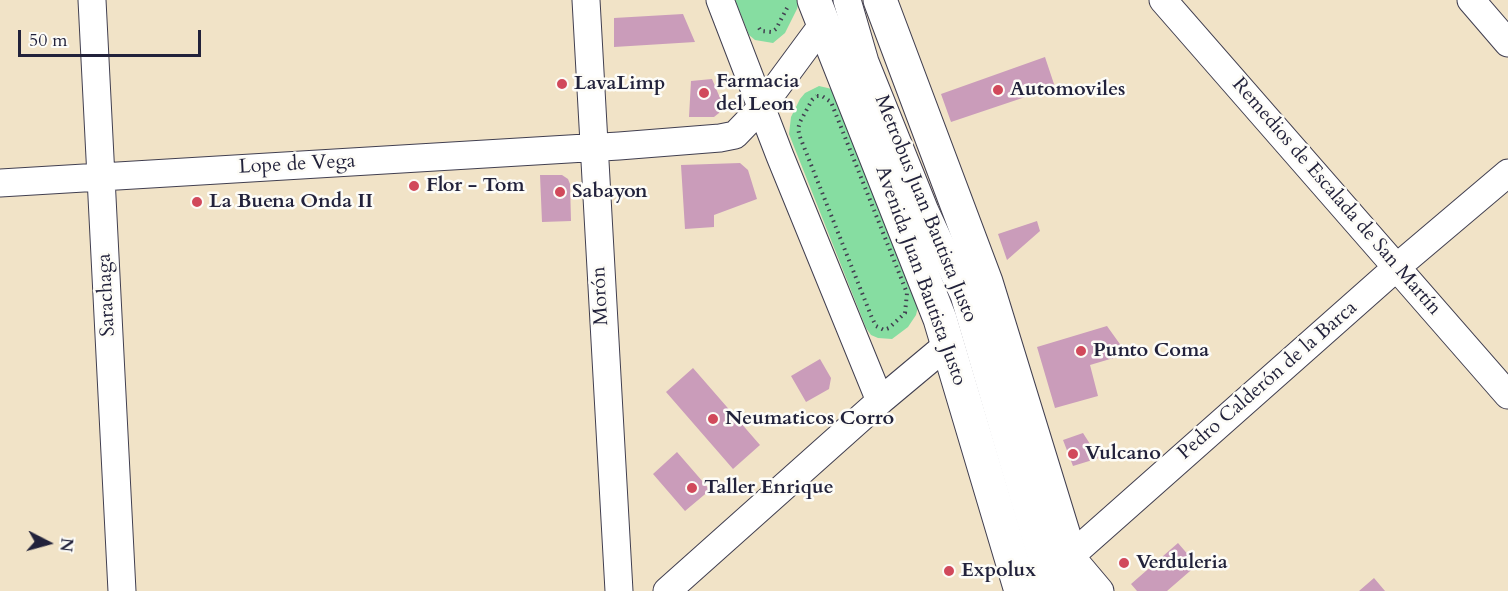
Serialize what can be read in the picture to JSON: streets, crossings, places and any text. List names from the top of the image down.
{
  "streets": {
    "main road": ["Avenida Juan Bautista Justo"],
    "street": [
      "Lope de Vega",
      "Remedios de Escalada de San Martín",
      "Metrobus Juan Bautista Justo",
      "Sarachaga",
      "Morón",
      "Pedro Calderón de la Barca"
    ]
  },
  "crossings": [
    ["Lope de Vega", "Avenida Juan Bautista Justo"],
    ["Lope de Vega", "Sarachaga"],
    ["Lope de Vega", "Morón"],
    ["Remedios de Escalada de San Martín", "Pedro Calderón de la Barca"],
    ["Metrobus Juan Bautista Justo", "Avenida Juan Bautista Justo"],
    ["Metrobus Juan Bautista Justo", "Pedro Calderón de la Barca"],
    ["Avenida Juan Bautista Justo", "Pedro Calderón de la Barca"]
  ],
  "places": [
    "LavaLimp",
    "Automoviles",
    "Farmacia del Leon",
    "Flor - Tom",
    "Sabayon",
    "La Buena Onda II",
    "Punto Coma",
    "Neumaticos Corro",
    "Vulcano",
    "Taller Enrique",
    "Verduleria",
    "Expolux"
  ],
  "scale_bar": "50 m",
  "north": "right"
}
